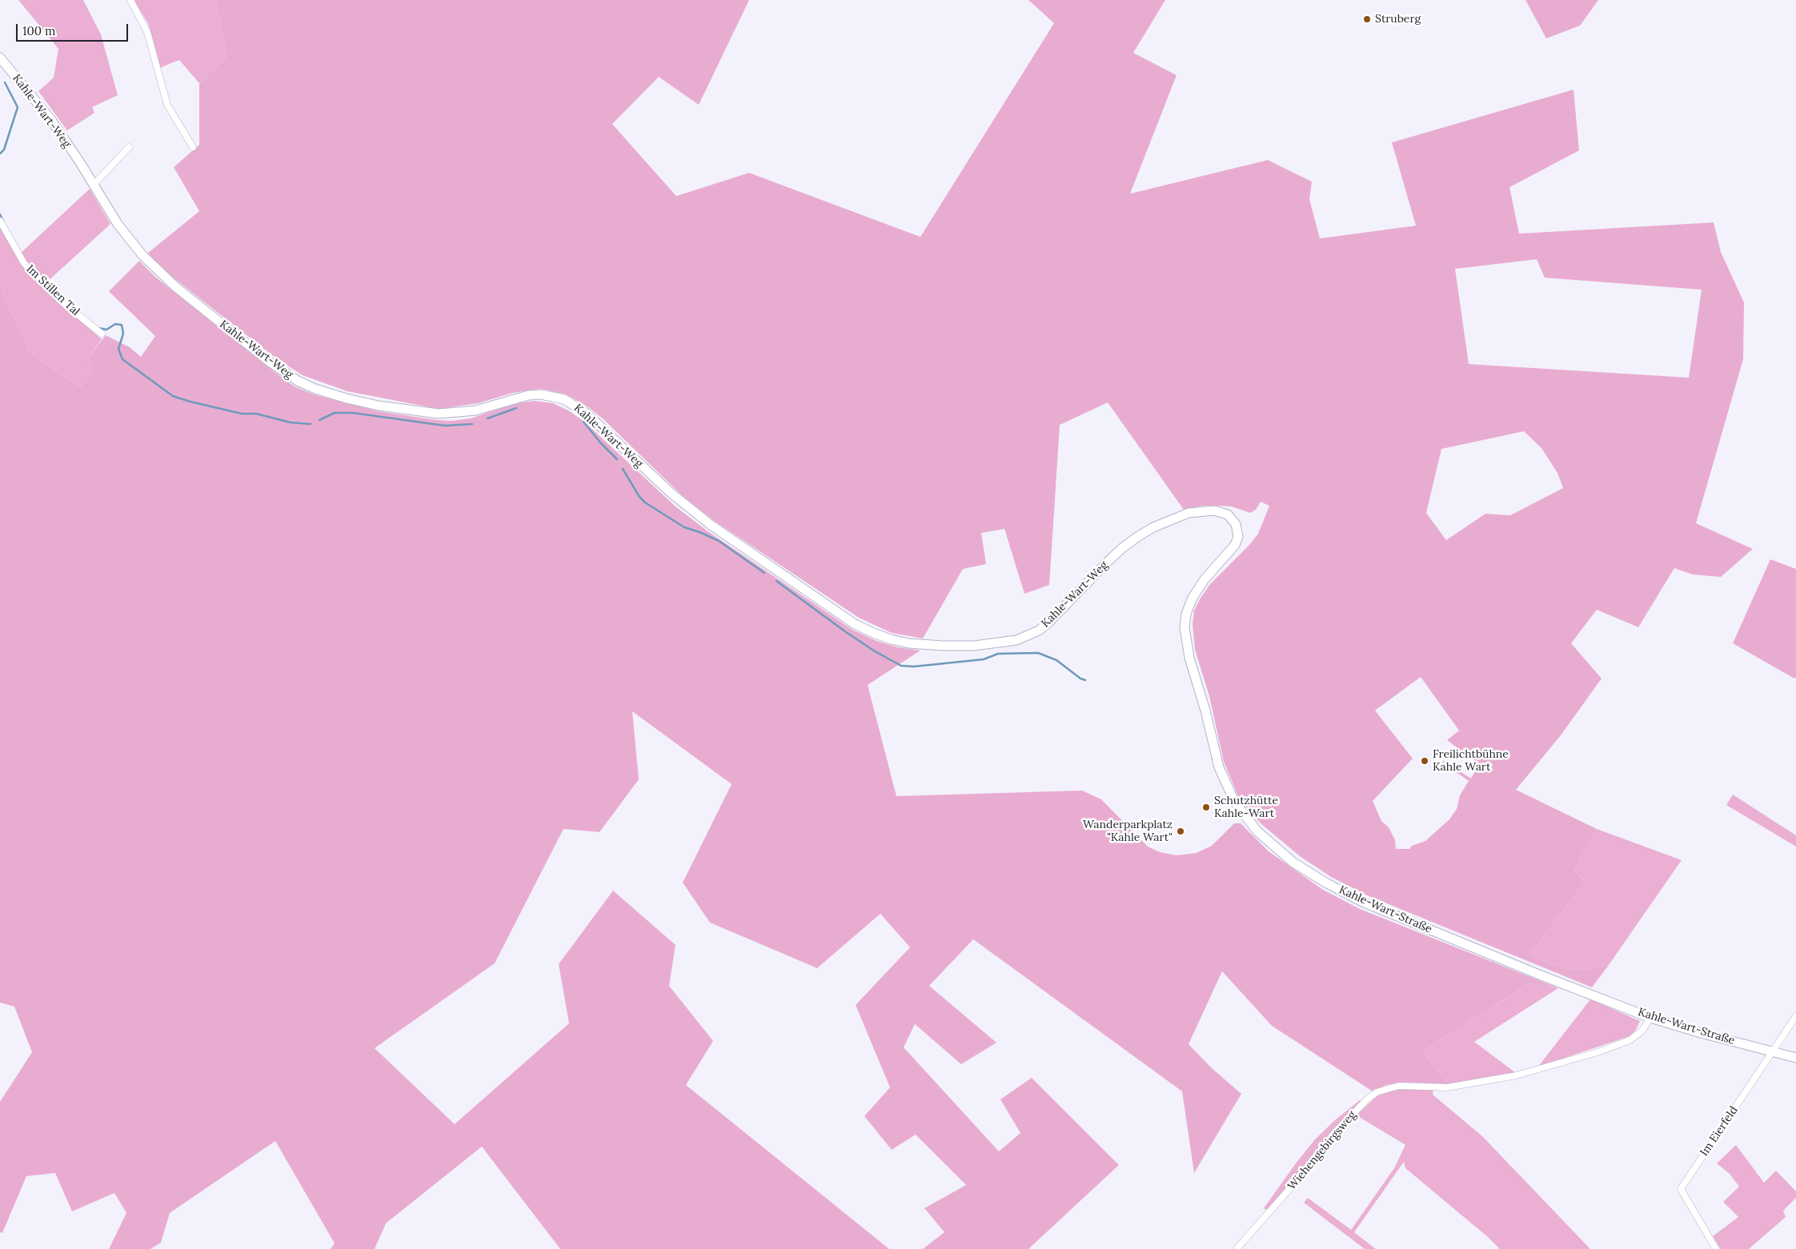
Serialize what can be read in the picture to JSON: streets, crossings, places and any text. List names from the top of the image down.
{
  "streets": {
    "street": [
      "Kahle-Wart-Weg",
      "Im Stillen Tal",
      "Kahle-Wart-Straße",
      "Im Eierfeld",
      "Wiehengebirgsweg"
    ]
  },
  "crossings": [
    ["Kahle-Wart-Weg", "Kahle-Wart-Straße"],
    ["Kahle-Wart-Straße", "Im Eierfeld"],
    ["Kahle-Wart-Straße", "Wiehengebirgsweg"]
  ],
  "places": [
    "Struberg",
    "Freilichtbühne Kahle Wart",
    "Schutzhütte Kahle-Wart",
    "Wanderparkplatz \"Kahle Wart\""
  ],
  "scale_bar": "100 m"
}
